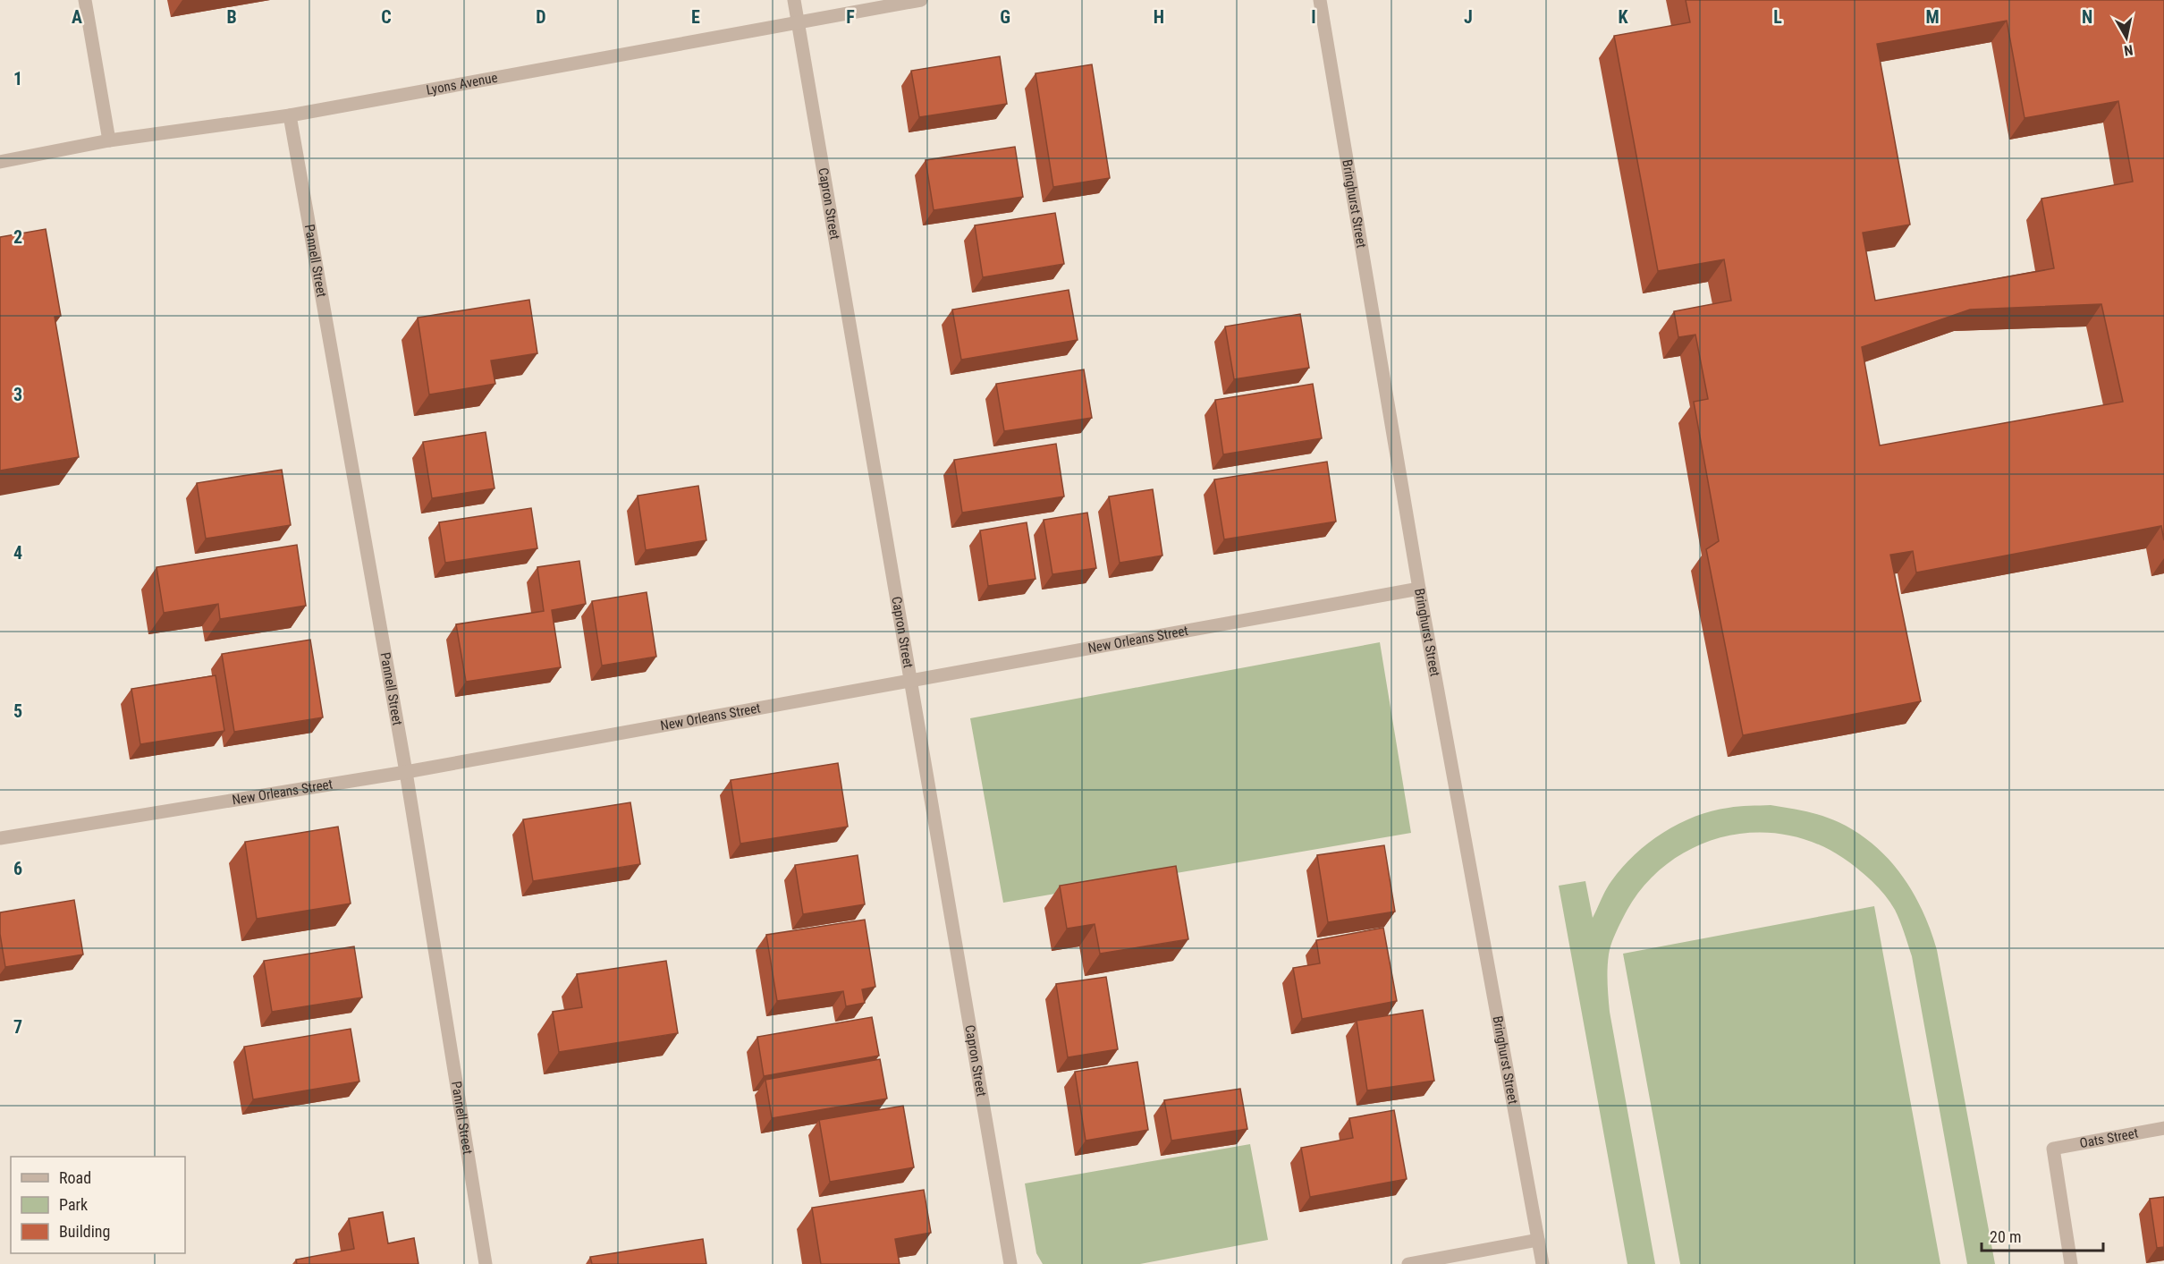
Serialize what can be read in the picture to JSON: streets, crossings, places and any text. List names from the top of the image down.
{
  "streets": {
    "street": [
      "Lyons Avenue",
      "Capron Street",
      "Bringhurst Street",
      "Pannell Street",
      "New Orleans Street",
      "Oats Street"
    ]
  },
  "crossings": [
    ["Lyons Avenue", "Capron Street"],
    ["Lyons Avenue", "Pannell Street"],
    ["Capron Street", "New Orleans Street"],
    ["Bringhurst Street", "New Orleans Street"],
    ["Pannell Street", "New Orleans Street"]
  ],
  "legend": ["Road", "Park", "Building"],
  "scale_bar": "20 m",
  "north": "bottom",
  "grid": {
    "columns": [
      "A",
      "B",
      "C",
      "D",
      "E",
      "F",
      "G",
      "H",
      "I",
      "J",
      "K",
      "L",
      "M",
      "N"
    ],
    "rows": [
      "1",
      "2",
      "3",
      "4",
      "5",
      "6",
      "7"
    ]
  }
}
